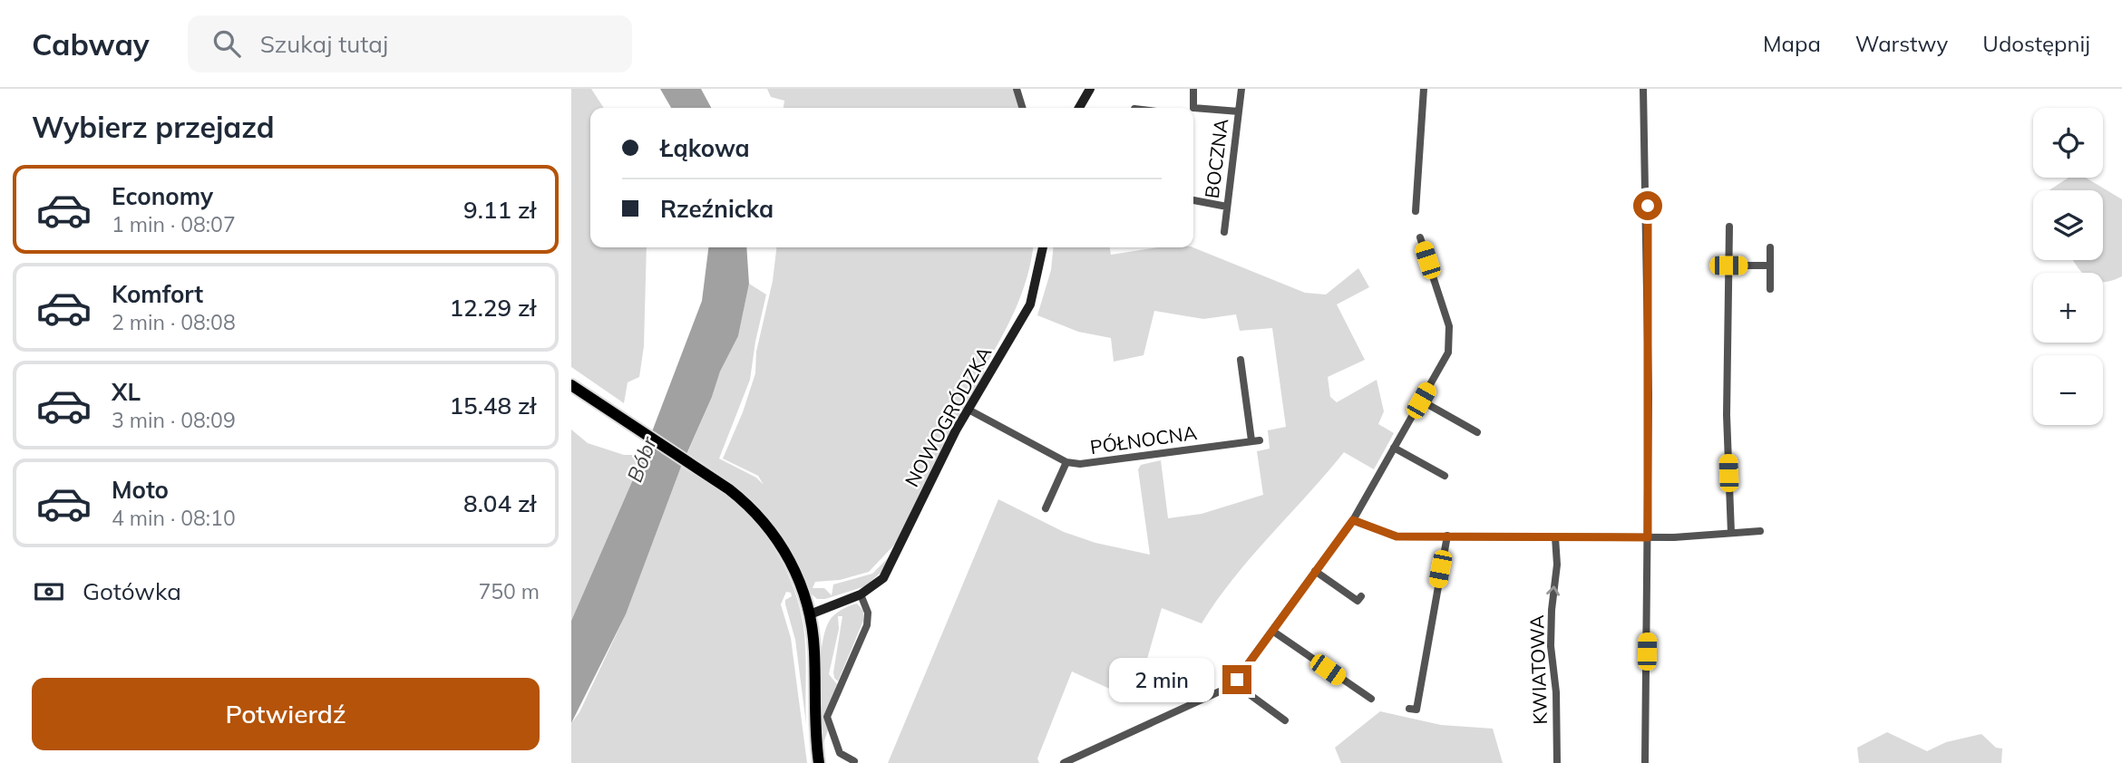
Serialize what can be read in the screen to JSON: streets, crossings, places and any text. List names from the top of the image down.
{
  "streets": {
    "main road": ["NOWOGRÓDZKA"],
    "street": ["BOCZNA", "PÓŁNOCNA", "KWIATOWA"]
  },
  "crossings": [
    ["NOWOGRÓDZKA", "PÓŁNOCNA"]
  ],
  "one_way": ["KWIATOWA"],
  "water": ["Bóbr"],
  "page": {
    "header": "Cabway",
    "search": "Szukaj tutaj",
    "nav": ["Mapa", "Warstwy", "Udostępnij"],
    "heading": "Wybierz przejazd",
    "map_buttons": ["+", "−"],
    "banner": ["Łąkowa", "Rzeźnicka"],
    "list": [
      {
        "name": "Economy",
        "note": "1 min · 08:07",
        "value": "9.11 zł"
      },
      {
        "name": "Komfort",
        "note": "2 min · 08:08",
        "value": "12.29 zł"
      },
      {
        "name": "XL",
        "note": "3 min · 08:09",
        "value": "15.48 zł"
      },
      {
        "name": "Moto",
        "note": "4 min · 08:10",
        "value": "8.04 zł"
      }
    ],
    "pay": ["Gotówka", "750 m"],
    "bubble": "2 min",
    "buttons": "Potwierdź"
  }
}
